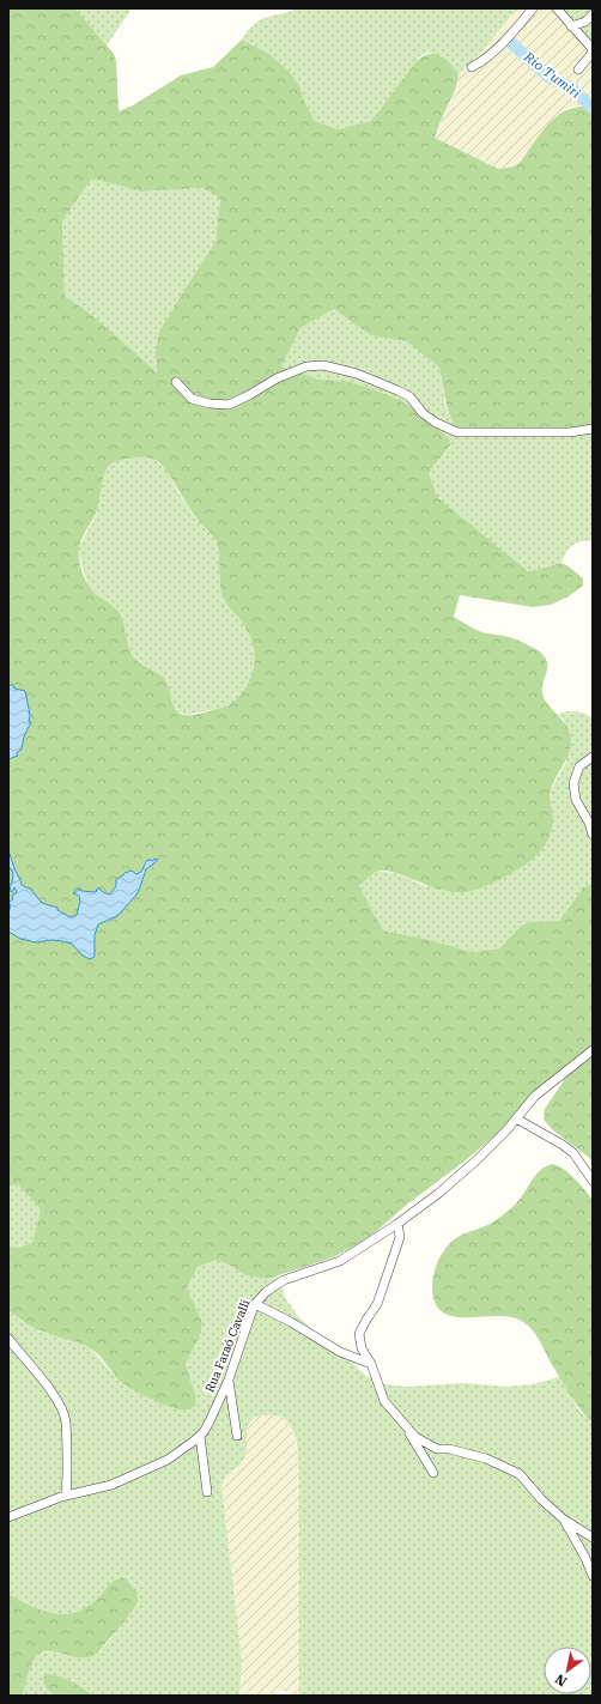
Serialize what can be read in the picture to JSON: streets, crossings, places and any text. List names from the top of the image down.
{
  "streets": {
    "street": ["Rua Faraó Cavalli"]
  },
  "water": ["Rio Tumiri"],
  "north": "bottom left"
}
